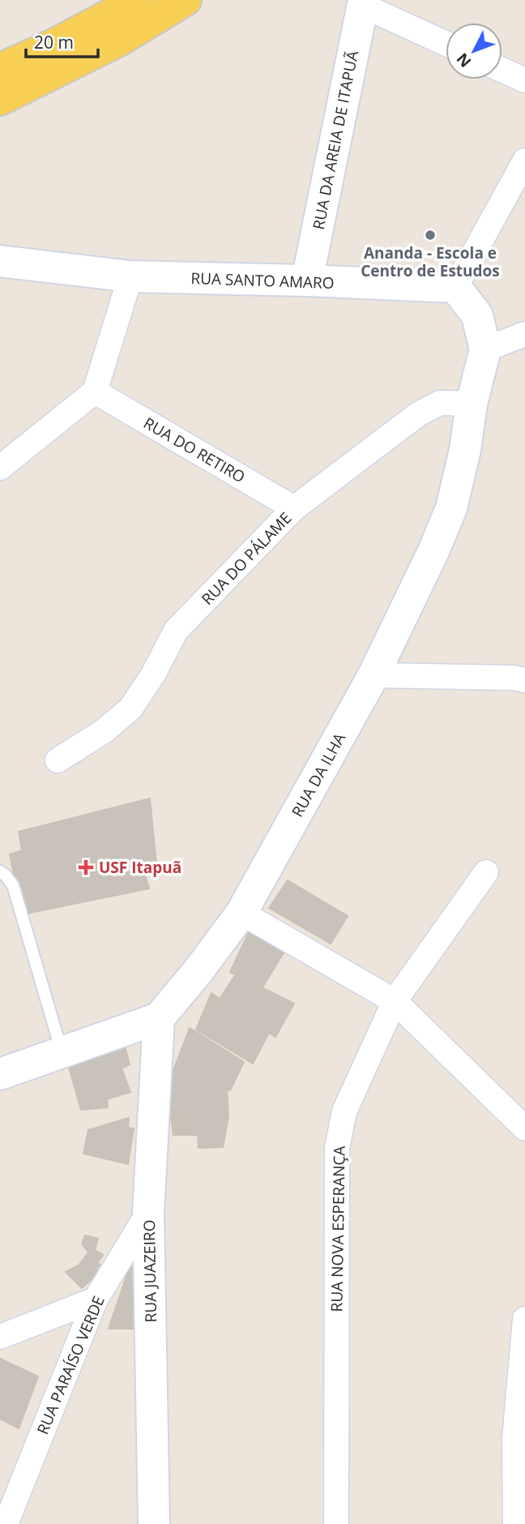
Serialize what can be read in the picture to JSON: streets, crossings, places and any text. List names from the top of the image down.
{
  "streets": {
    "main road": [
      "RUA DA AREIA DE ITAPUÃ",
      "RUA SANTO AMARO",
      "RUA DA ILHA",
      "RUA JUAZEIRO"
    ],
    "street": [
      "RUA DO RETIRO",
      "RUA DO PÁLAME",
      "RUA NOVA ESPERANÇA",
      "RUA PARAÍSO VERDE"
    ]
  },
  "crossings": [
    ["RUA DA AREIA DE ITAPUÃ", "RUA SANTO AMARO"],
    ["RUA DO RETIRO", "RUA DO PÁLAME"],
    ["RUA DO PÁLAME", "RUA DA ILHA"],
    ["RUA DA ILHA", "RUA JUAZEIRO"],
    ["RUA JUAZEIRO", "RUA PARAÍSO VERDE"]
  ],
  "places": {
    "other": ["Ananda - Escola e Centro de Estudos"],
    "health": ["USF Itapuã"]
  },
  "scale_bar": "20 m",
  "north": "bottom left"
}
